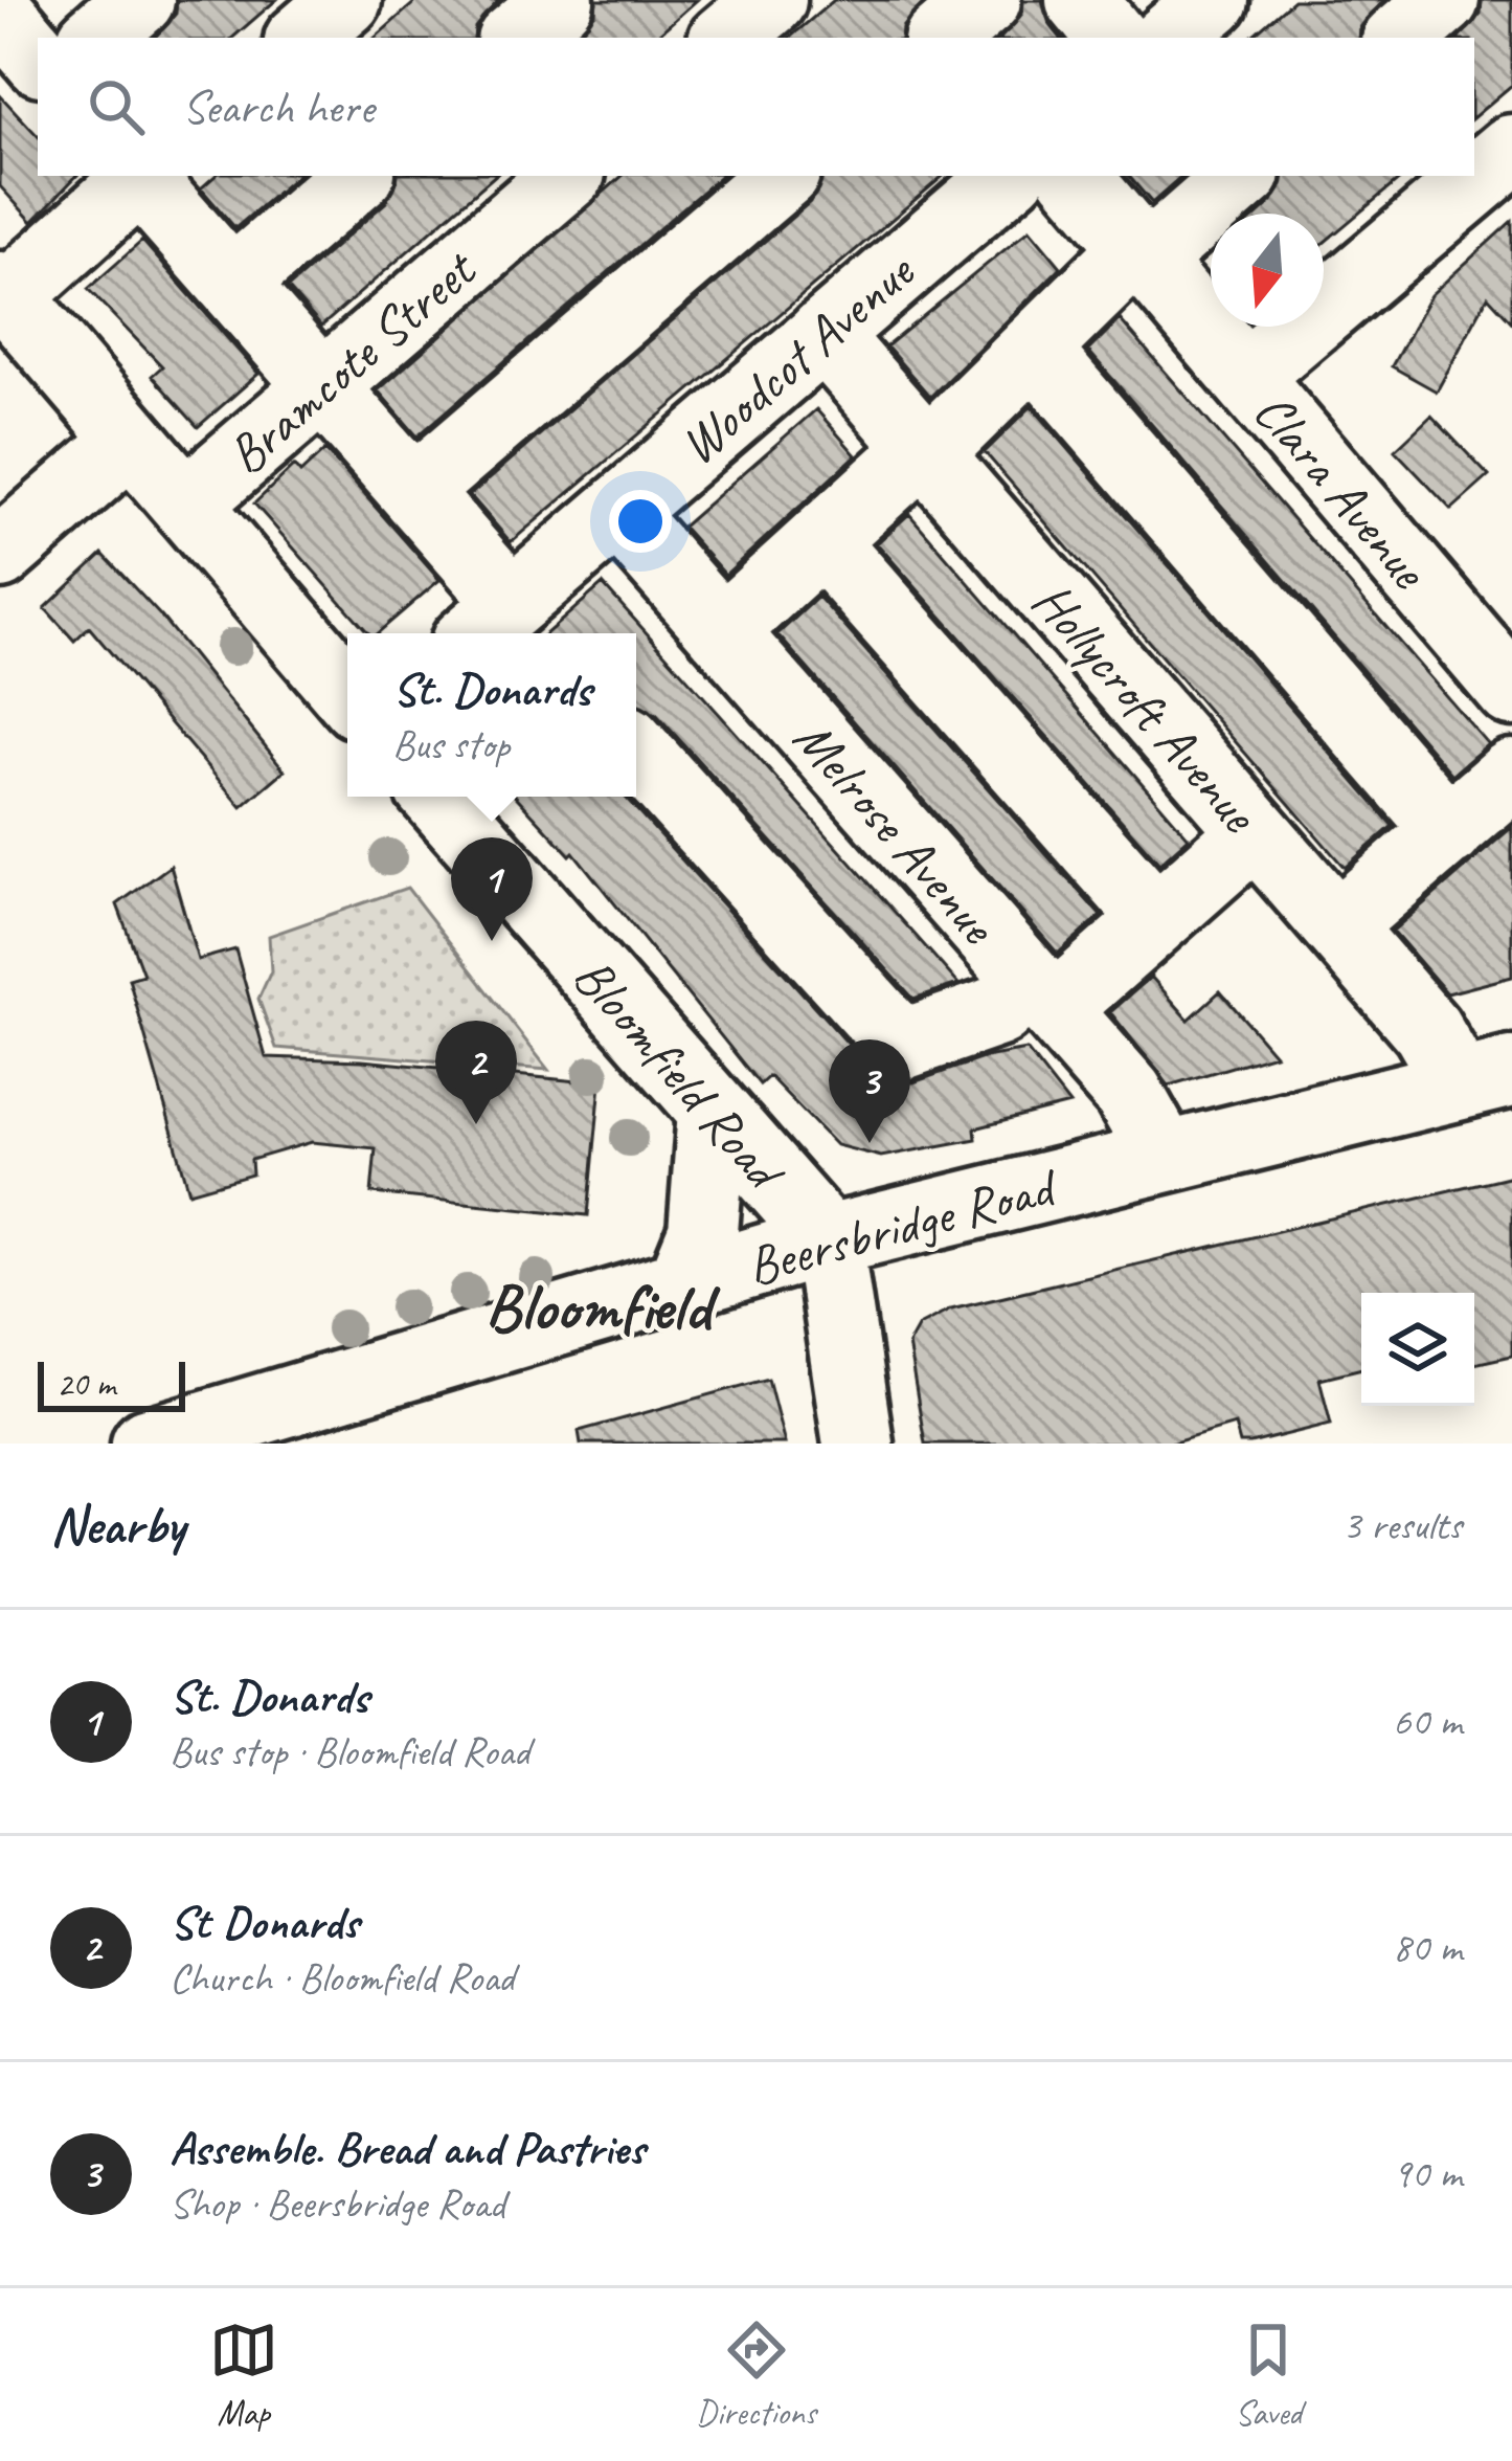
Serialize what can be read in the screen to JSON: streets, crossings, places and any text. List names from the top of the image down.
{
  "streets": {
    "street": [
      "Woodcot Avenue",
      "Bramcote Street",
      "Clara Avenue",
      "Hollycroft Avenue",
      "Melrose Avenue",
      "Bloomfield Road",
      "Beersbridge Road"
    ]
  },
  "crossings": [
    ["Woodcot Avenue", "Hollycroft Avenue"],
    ["Woodcot Avenue", "Melrose Avenue"],
    ["Hollycroft Avenue", "Beersbridge Road"],
    ["Melrose Avenue", "Beersbridge Road"],
    ["Bloomfield Road", "Beersbridge Road"]
  ],
  "districts": ["Bloomfield"],
  "scale_bar": "20 m",
  "north": "bottom",
  "page": {
    "search": "Search here",
    "popup": ["St. Donards", "Bus stop"],
    "pins": ["1", "2", "3"],
    "scale": "20 m",
    "heading": ["Nearby", "3 results"],
    "list": [
      {
        "mark": "1",
        "name": "St. Donards",
        "note": "Bus stop · Bloomfield Road",
        "value": "60 m"
      },
      {
        "mark": "2",
        "name": "St Donards",
        "note": "Church · Bloomfield Road",
        "value": "80 m"
      },
      {
        "mark": "3",
        "name": "Assemble. Bread and Pastries",
        "note": "Shop · Beersbridge Road",
        "value": "90 m"
      }
    ],
    "nav": ["Map", "Directions", "Saved"]
  }
}
